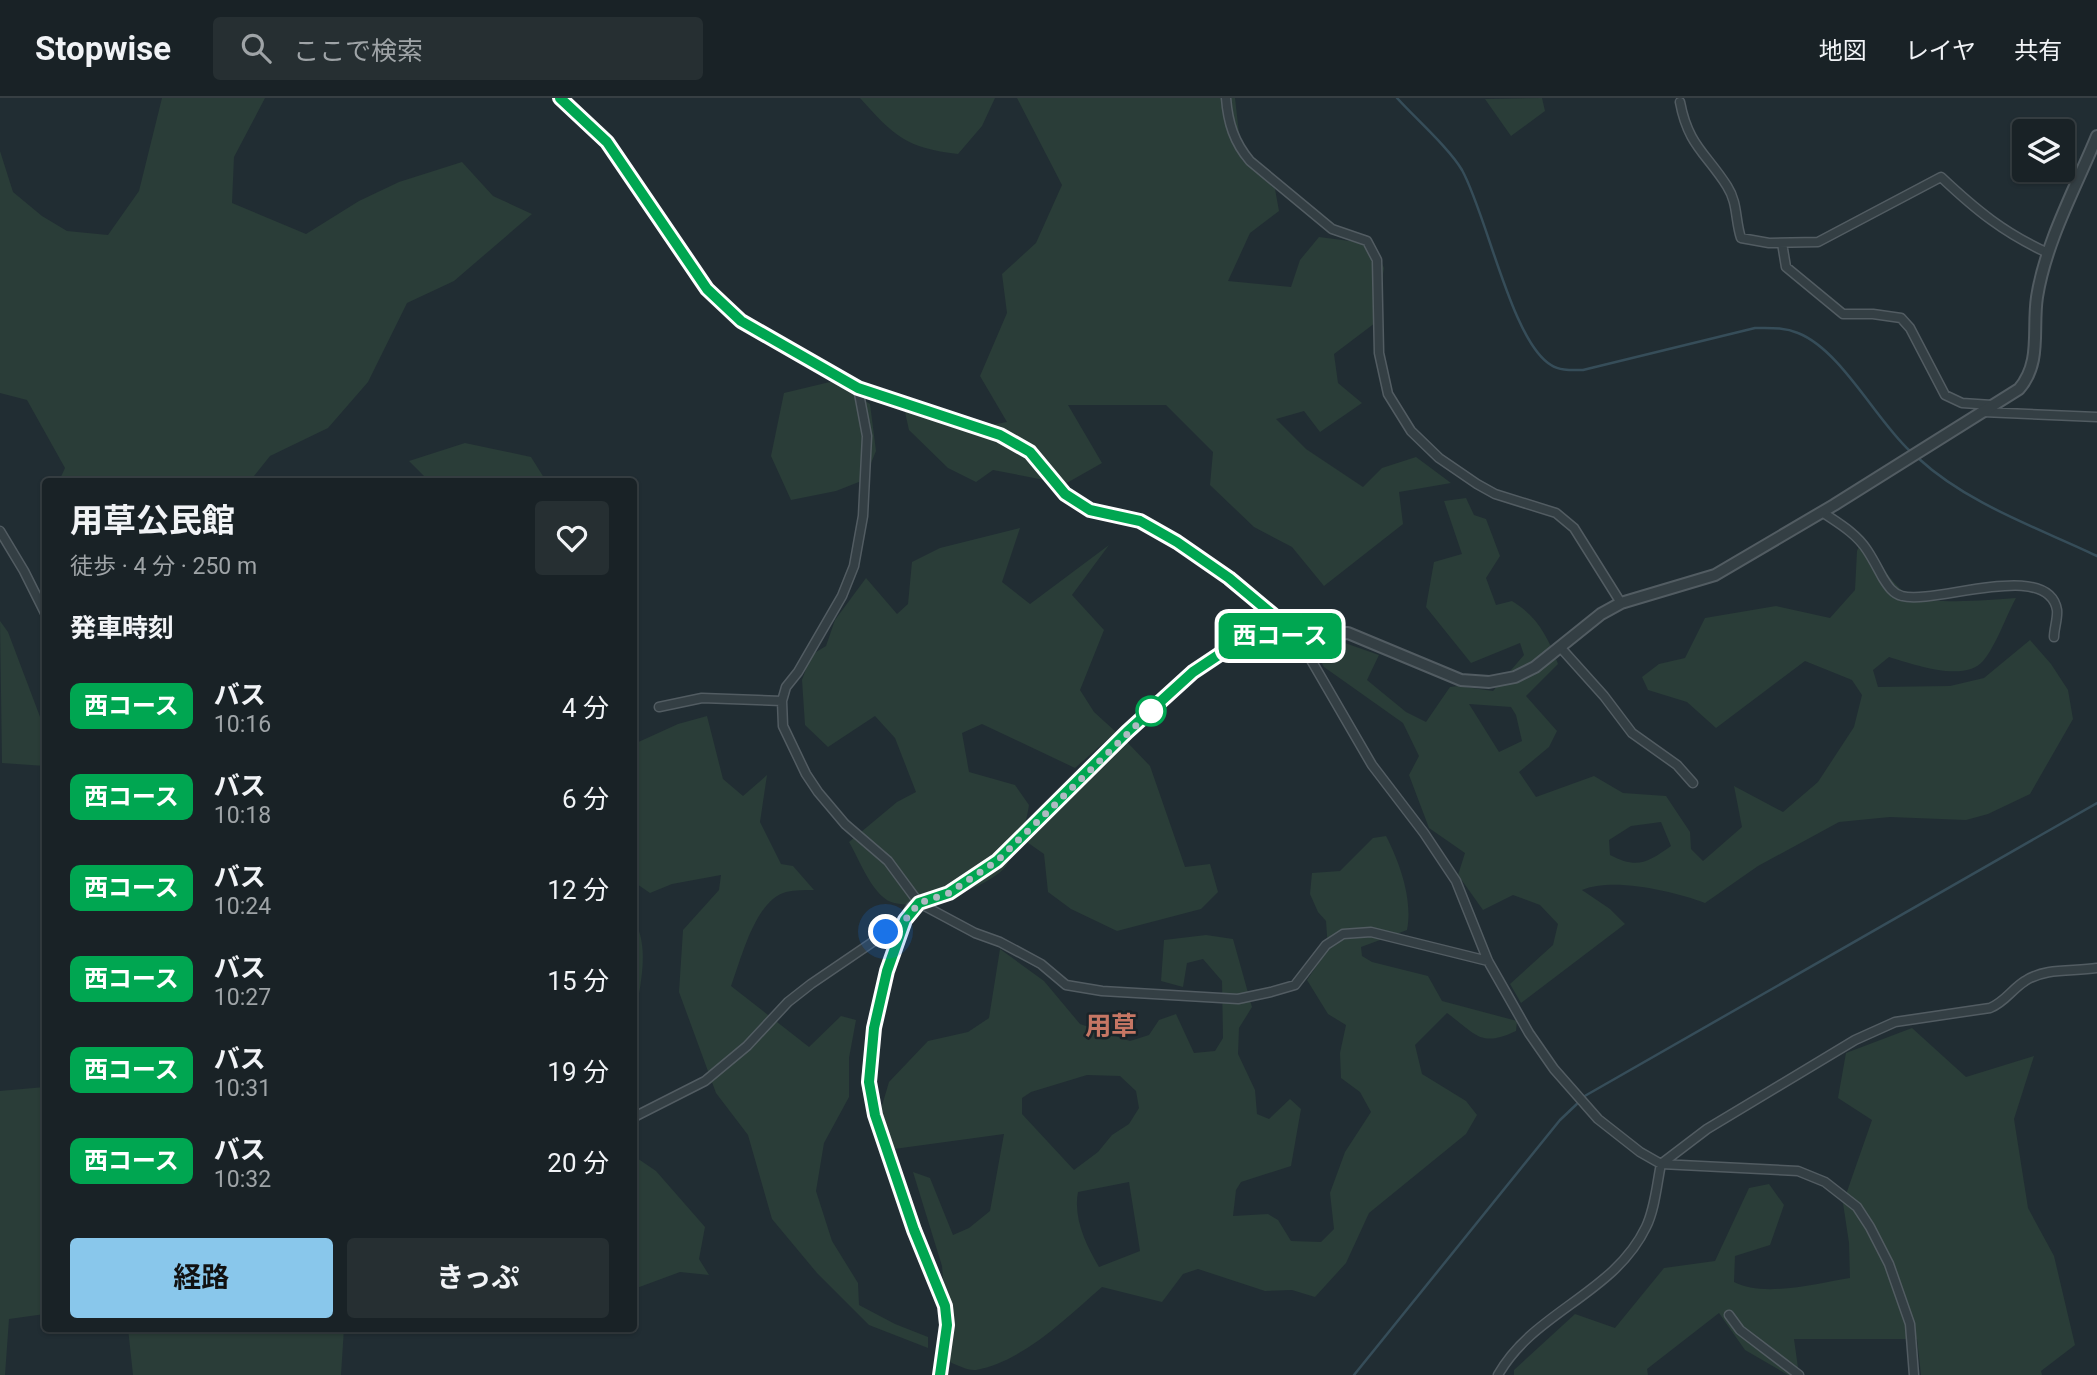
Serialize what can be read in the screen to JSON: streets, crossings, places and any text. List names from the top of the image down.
{
  "districts": ["用草"],
  "lines": ["bus line 西コース"],
  "page": {
    "header": "Stopwise",
    "search": "ここで検索",
    "nav": ["地図", "レイヤ", "共有"],
    "on_map": "西コース",
    "heading": [
      ["用草公民館", "徒歩 · 4 分 · 250 m"],
      "発車時刻"
    ],
    "list": [
      {
        "mark": "西コース",
        "name": "バス",
        "note": "10:16",
        "value": "4 分"
      },
      {
        "mark": "西コース",
        "name": "バス",
        "note": "10:18",
        "value": "6 分"
      },
      {
        "mark": "西コース",
        "name": "バス",
        "note": "10:24",
        "value": "12 分"
      },
      {
        "mark": "西コース",
        "name": "バス",
        "note": "10:27",
        "value": "15 分"
      },
      {
        "mark": "西コース",
        "name": "バス",
        "note": "10:31",
        "value": "19 分"
      },
      {
        "mark": "西コース",
        "name": "バス",
        "note": "10:32",
        "value": "20 分"
      }
    ],
    "buttons": ["経路", "きっぷ"]
  }
}
